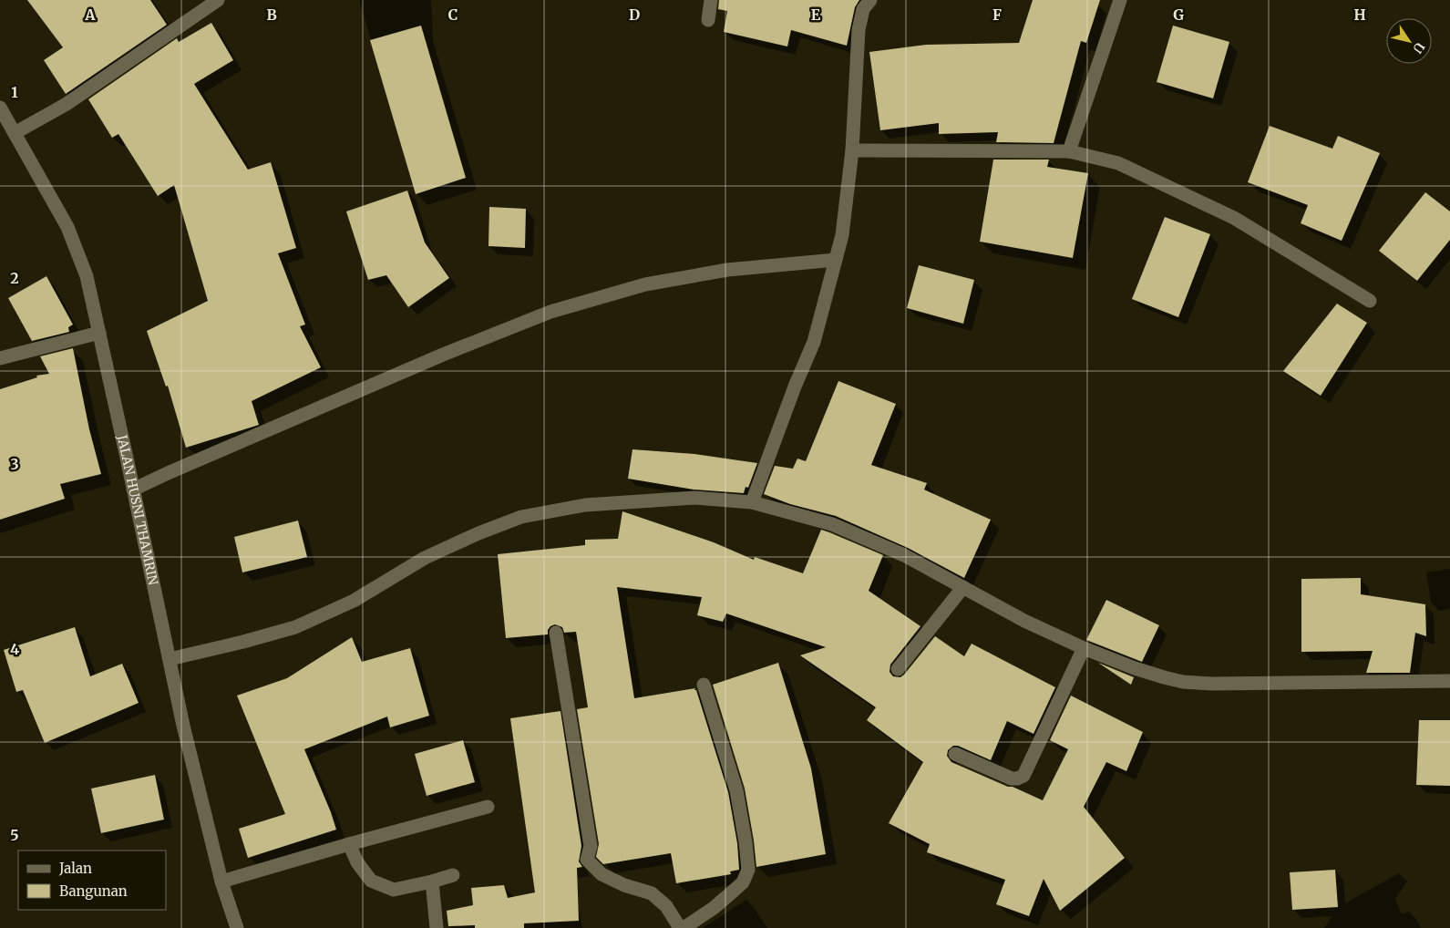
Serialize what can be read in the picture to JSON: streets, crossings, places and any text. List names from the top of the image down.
{
  "streets": {
    "street": ["JALAN HUSNI THAMRIN"]
  },
  "legend": ["Jalan", "Bangunan"],
  "north": "bottom right",
  "grid": {
    "columns": [
      "A",
      "B",
      "C",
      "D",
      "E",
      "F",
      "G",
      "H"
    ],
    "rows": [
      "1",
      "2",
      "3",
      "4",
      "5"
    ]
  }
}
